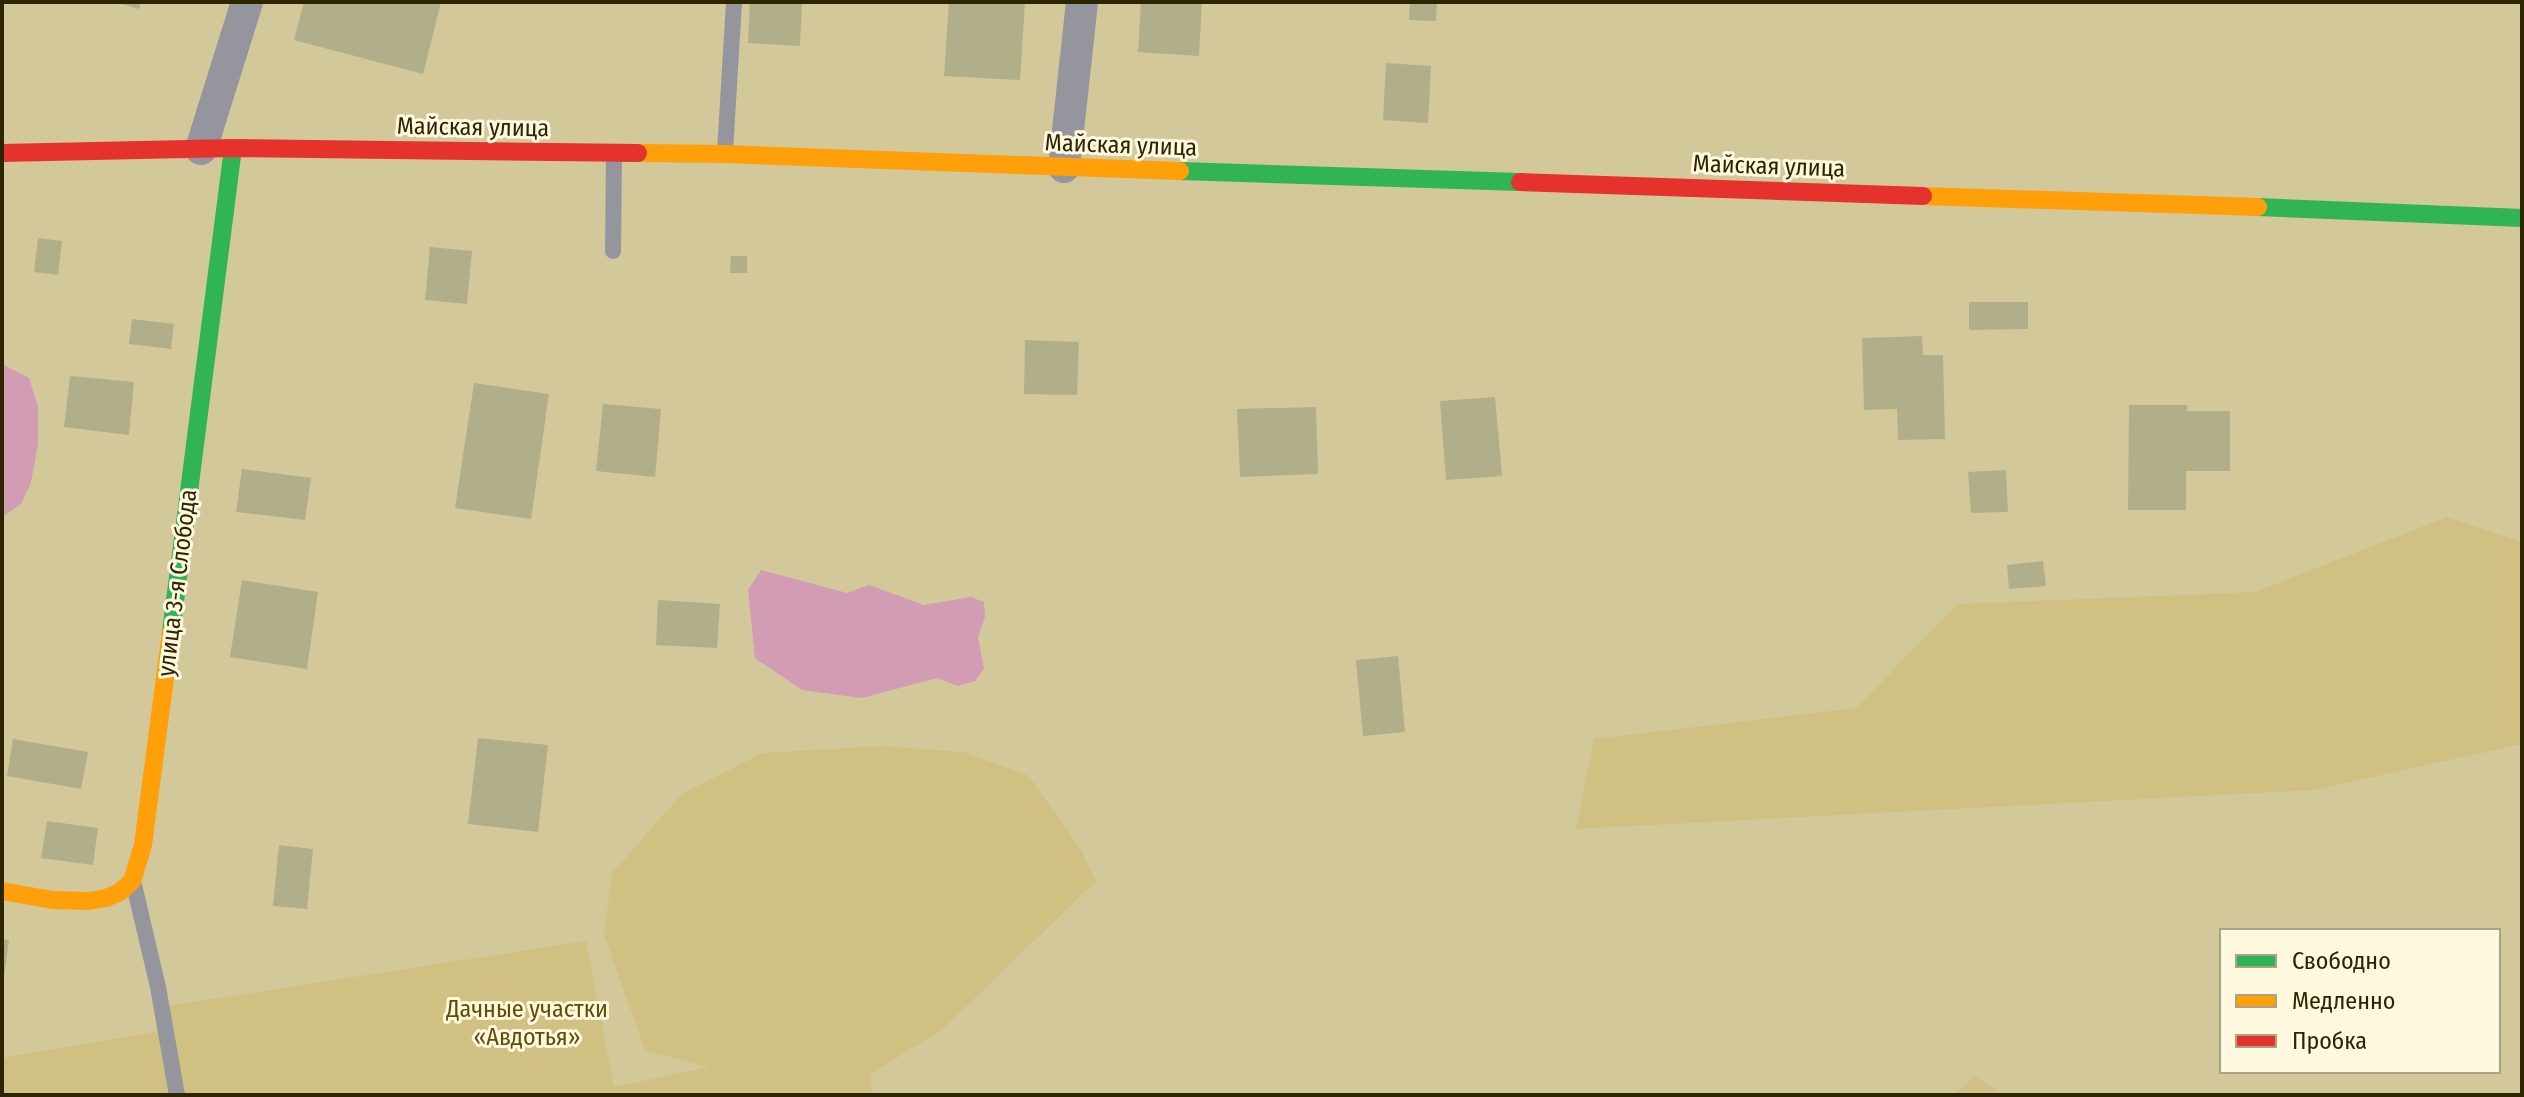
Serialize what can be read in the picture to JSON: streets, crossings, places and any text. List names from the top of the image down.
{
  "streets": {
    "street": ["Майская улица", "улица 3-я Слобода"]
  },
  "crossings": [
    ["Майская улица", "улица 3-я Слобода"]
  ],
  "parks": ["Дачные участки «Авдотья»"],
  "legend": ["Свободно", "Медленно", "Пробка"]
}
